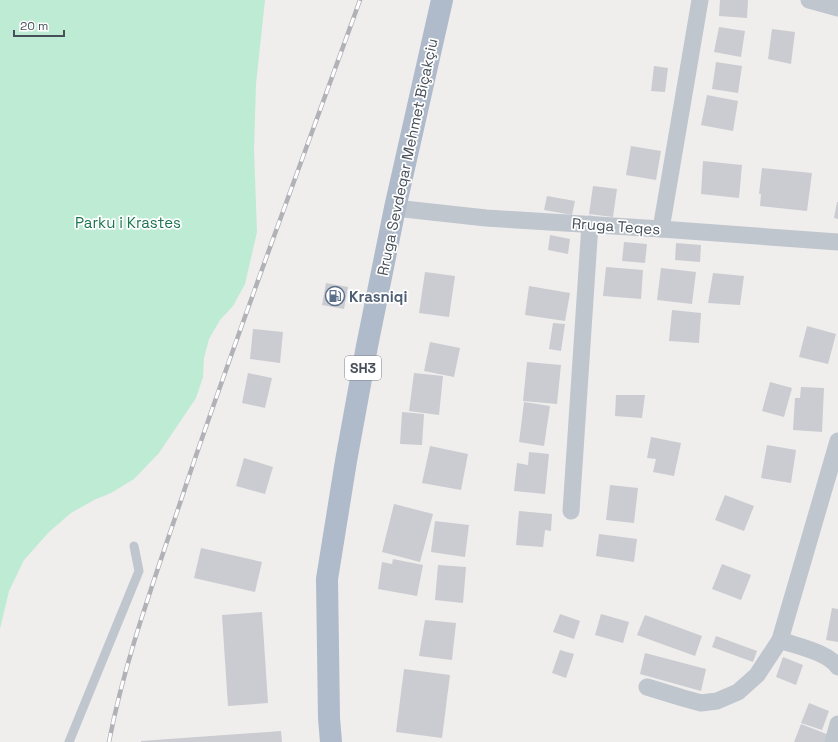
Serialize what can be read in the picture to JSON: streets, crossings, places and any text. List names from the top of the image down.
{
  "streets": {
    "main road": ["Rruga Sevdeqar Mehmet Biçakçiu", "SH3"],
    "street": ["Rruga Teqes"]
  },
  "crossings": [
    ["Rruga Sevdeqar Mehmet Biçakçiu", "Rruga Teqes"]
  ],
  "parks": ["Parku i Krastes"],
  "places": {
    "fuel station": ["Krasniqi"]
  },
  "scale_bar": "20 m"
}
